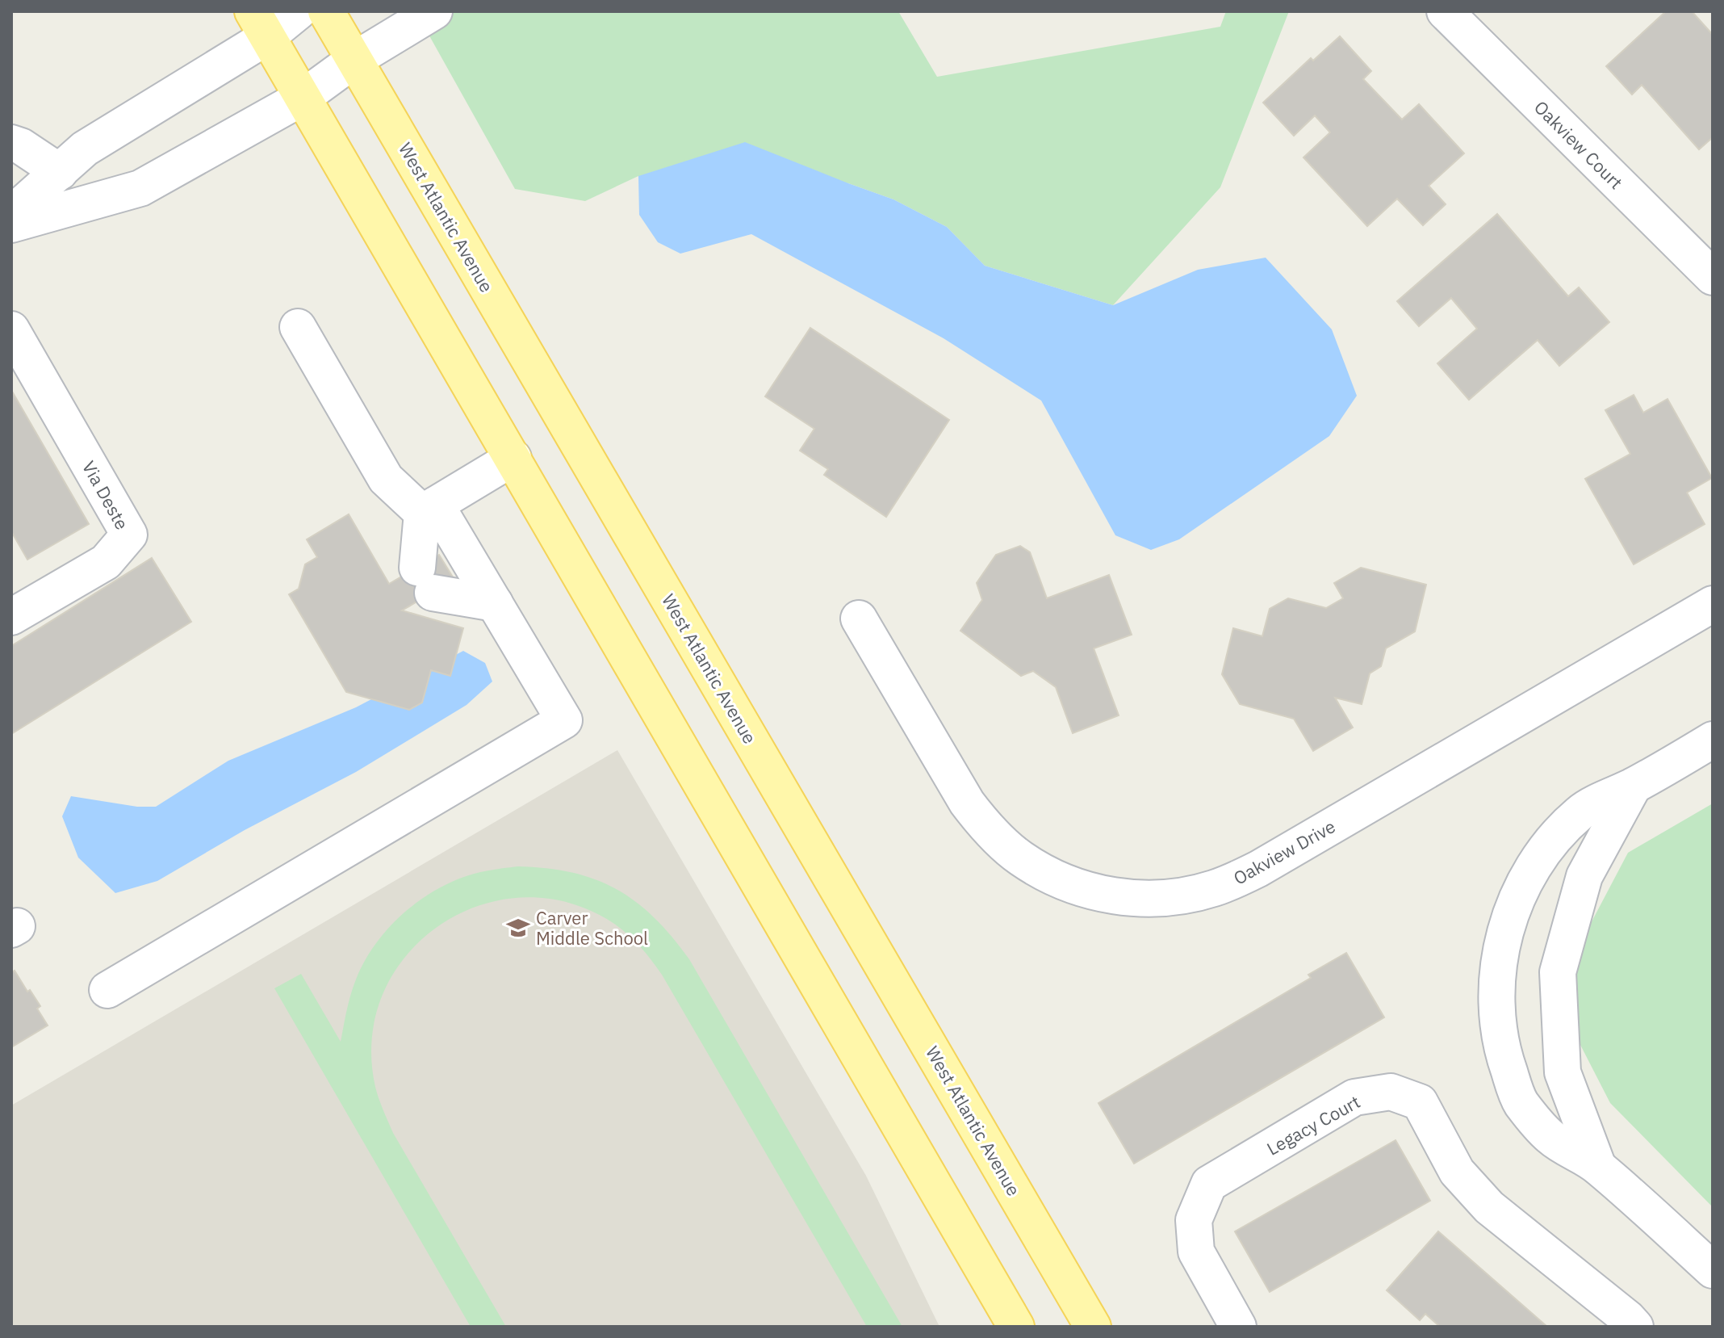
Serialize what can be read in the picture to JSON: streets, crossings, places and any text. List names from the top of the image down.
{
  "streets": {
    "main road": ["West Atlantic Avenue"],
    "street": [
      "Oakview Court",
      "Via Deste",
      "Oakview Drive",
      "Legacy Court"
    ]
  },
  "places": {
    "school or university": ["Carver Middle School"]
  }
}
